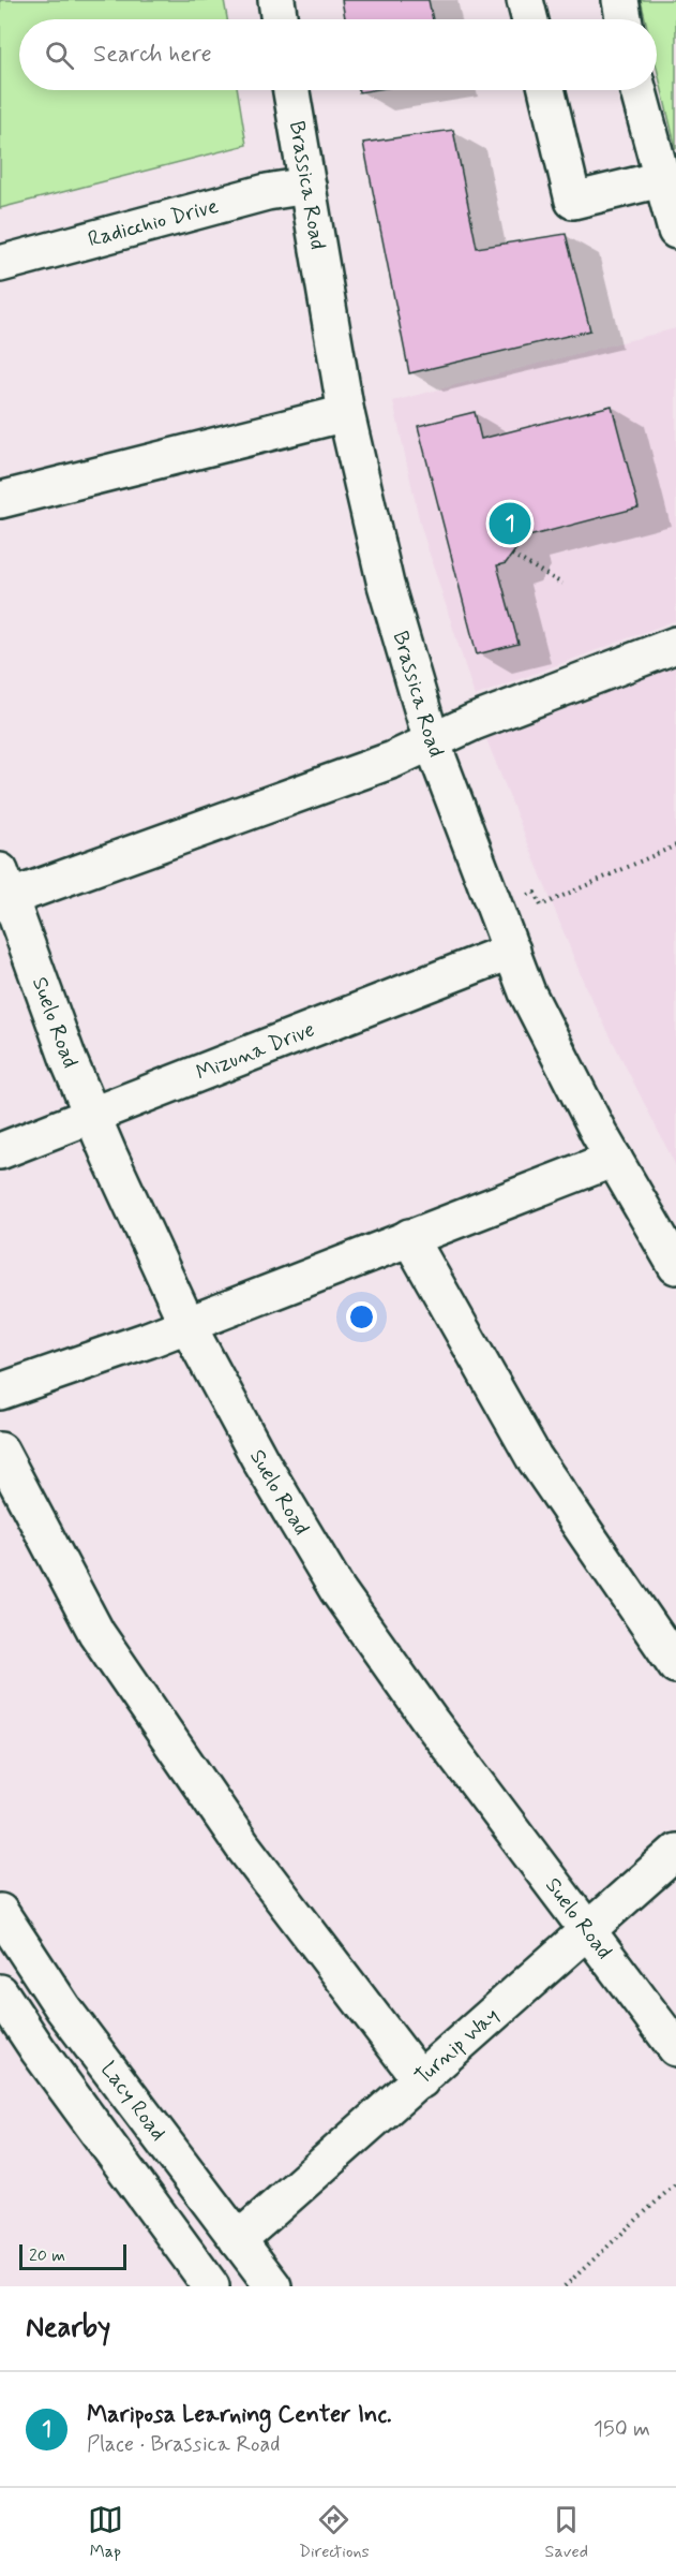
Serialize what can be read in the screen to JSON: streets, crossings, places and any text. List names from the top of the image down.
{
  "streets": {
    "street": [
      "Brassica Road",
      "Radicchio Drive",
      "Suelo Road",
      "Mizuna Drive",
      "Turnip Way",
      "Lacy Road"
    ]
  },
  "crossings": [
    ["Brassica Road", "Radicchio Drive"],
    ["Brassica Road", "Mizuna Drive"],
    ["Suelo Road", "Mizuna Drive"],
    ["Suelo Road", "Turnip Way"],
    ["Turnip Way", "Lacy Road"]
  ],
  "scale_bar": "20 m",
  "page": {
    "search": "Search here",
    "pins": "1",
    "scale": "20 m",
    "heading": "Nearby",
    "list": [
      {
        "mark": "1",
        "name": "Mariposa Learning Center Inc.",
        "note": "Place · Brassica Road",
        "value": "150 m"
      }
    ],
    "nav": ["Map", "Directions", "Saved"]
  }
}
